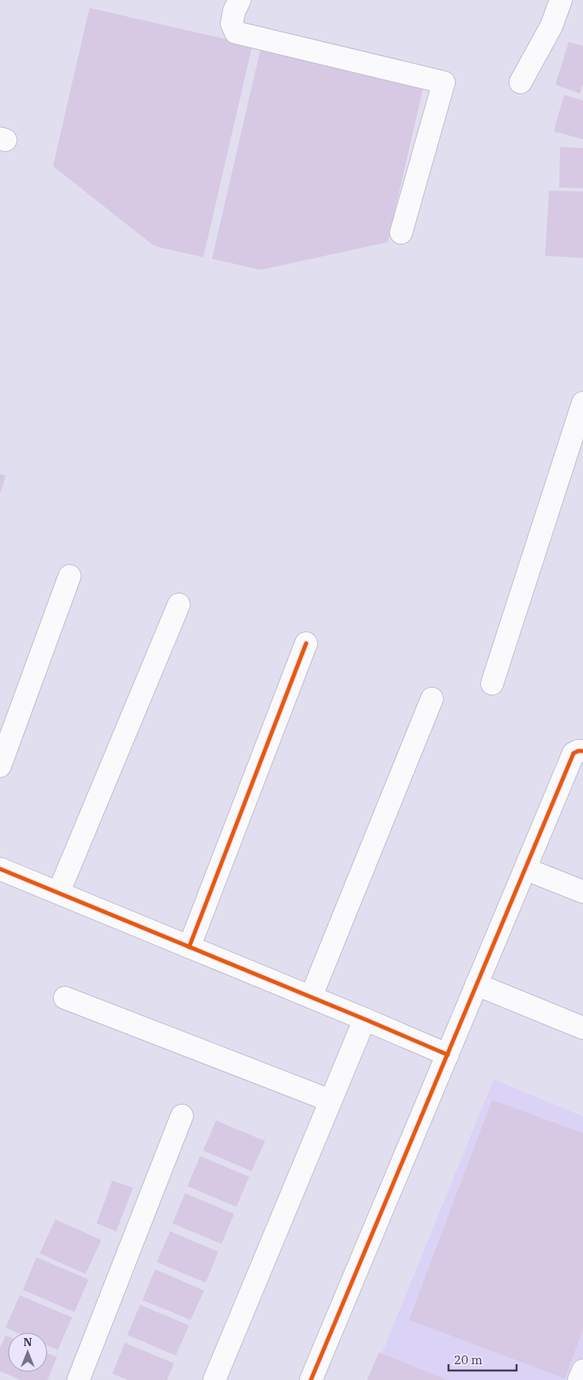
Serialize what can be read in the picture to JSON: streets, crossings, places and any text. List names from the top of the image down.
{
  "scale_bar": "20 m",
  "north": "top"
}
